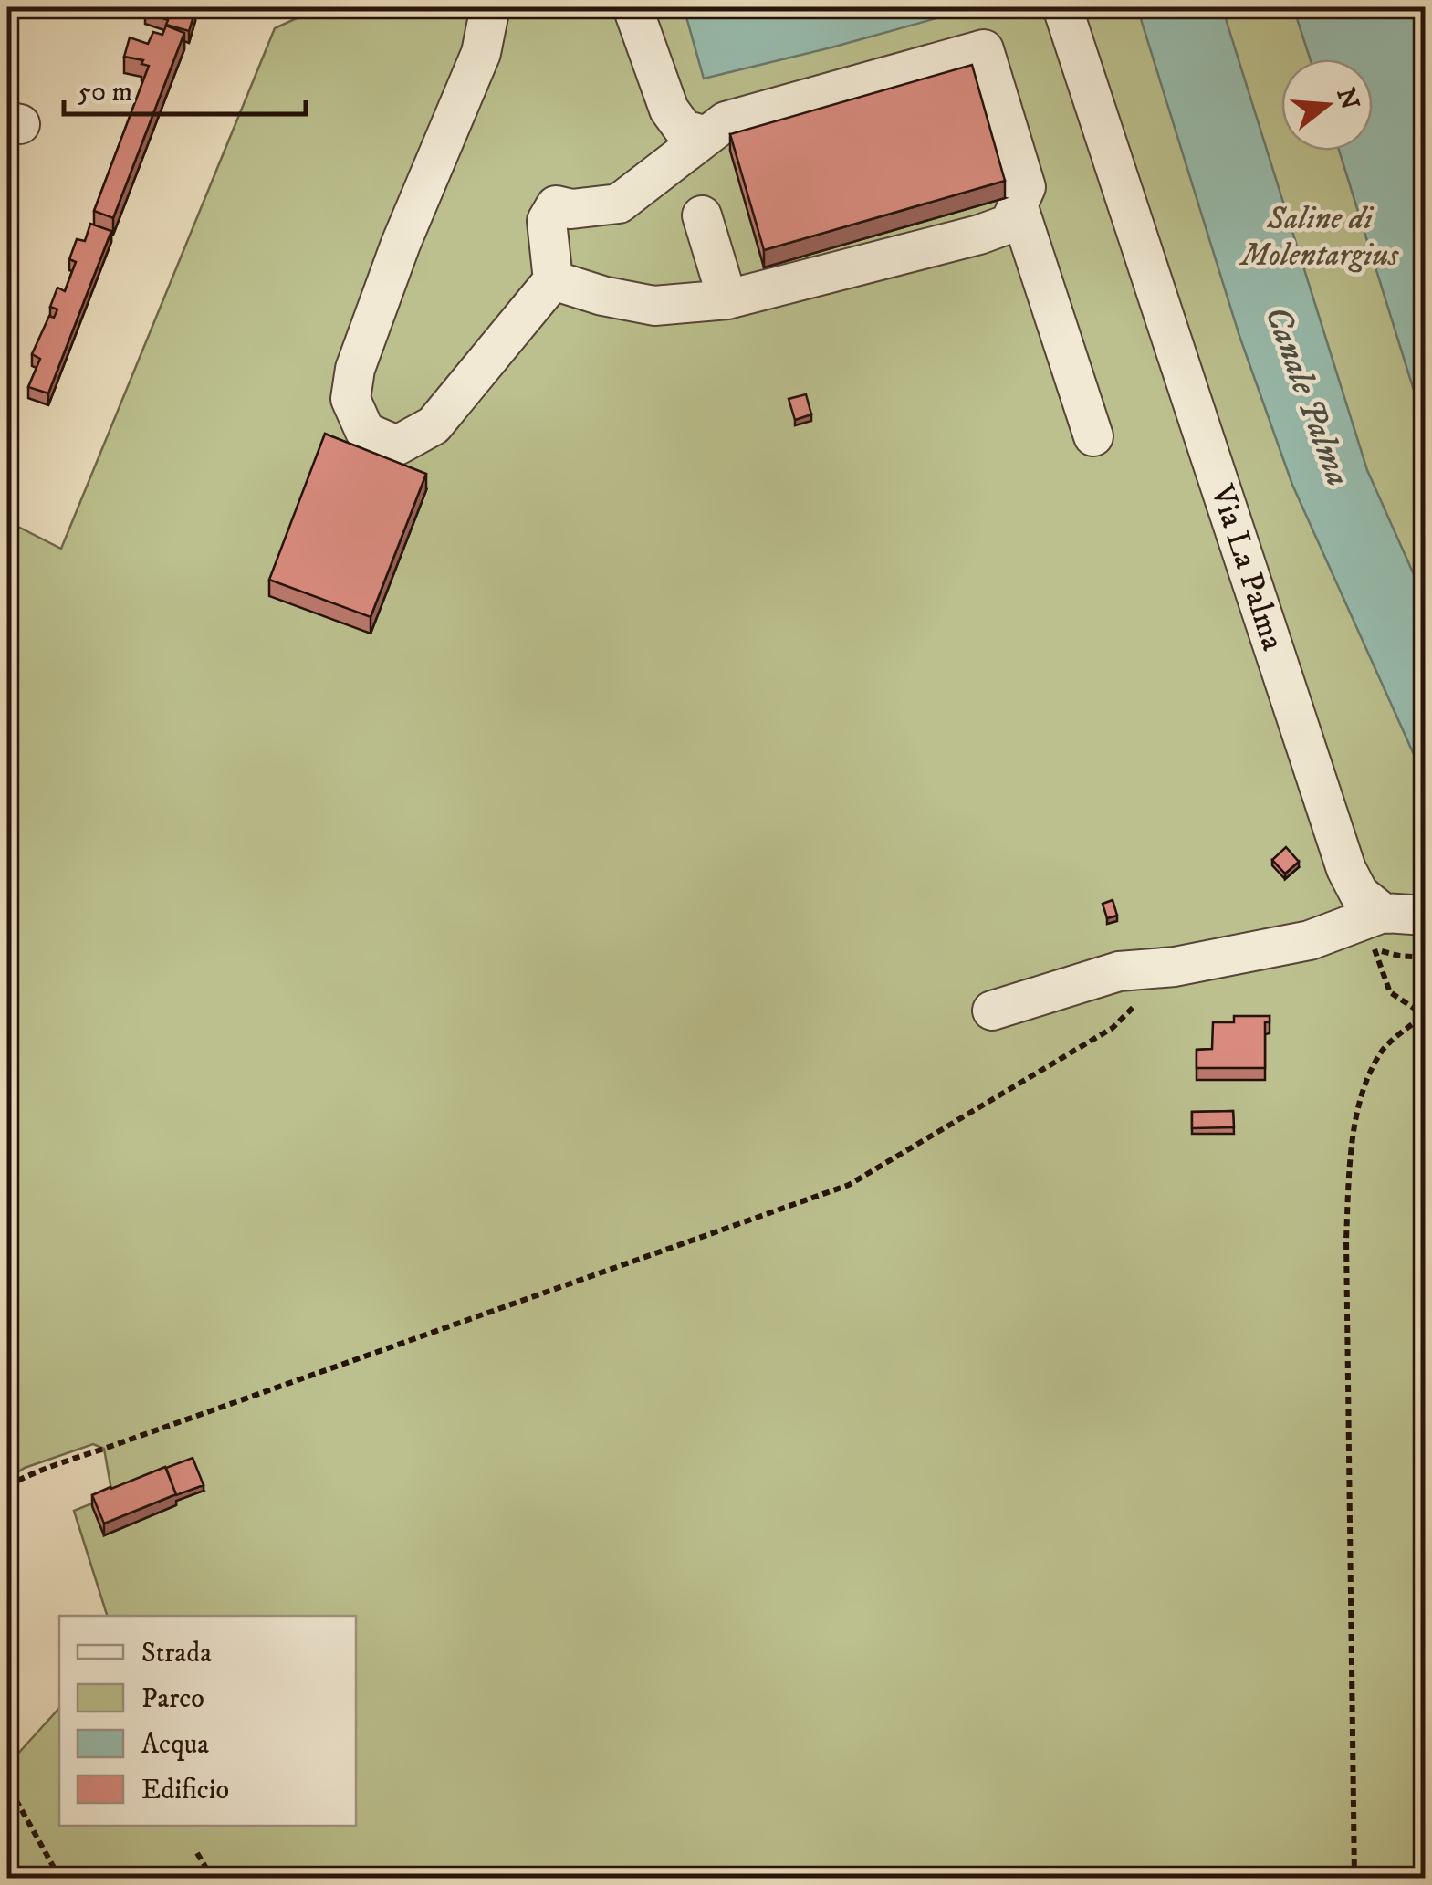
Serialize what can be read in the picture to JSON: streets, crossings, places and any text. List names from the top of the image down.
{
  "streets": {
    "street": ["Via La Palma"]
  },
  "water": ["Canale Palma"],
  "parks": ["Saline di Molentargius"],
  "legend": [
    "Strada",
    "Parco",
    "Acqua",
    "Edificio"
  ],
  "scale_bar": "50 m",
  "north": "right"
}
